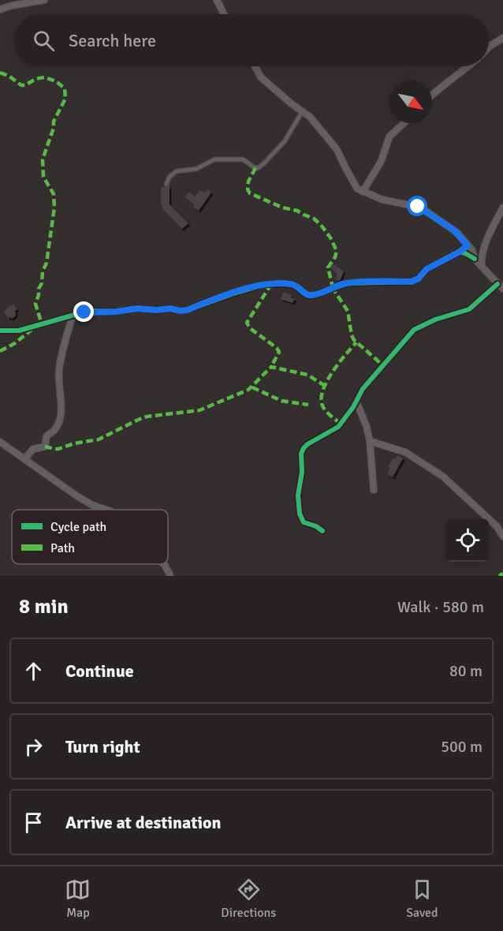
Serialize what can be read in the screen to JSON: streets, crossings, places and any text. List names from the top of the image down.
{
  "legend": ["Cycle path", "Path"],
  "north": "bottom right",
  "page": {
    "search": "Search here",
    "heading": ["8 min", "Walk · 580 m"],
    "list": [
      ["Continue", "80 m"],
      ["Turn right", "500 m"],
      "Arrive at destination"
    ],
    "nav": ["Map", "Directions", "Saved"]
  }
}
